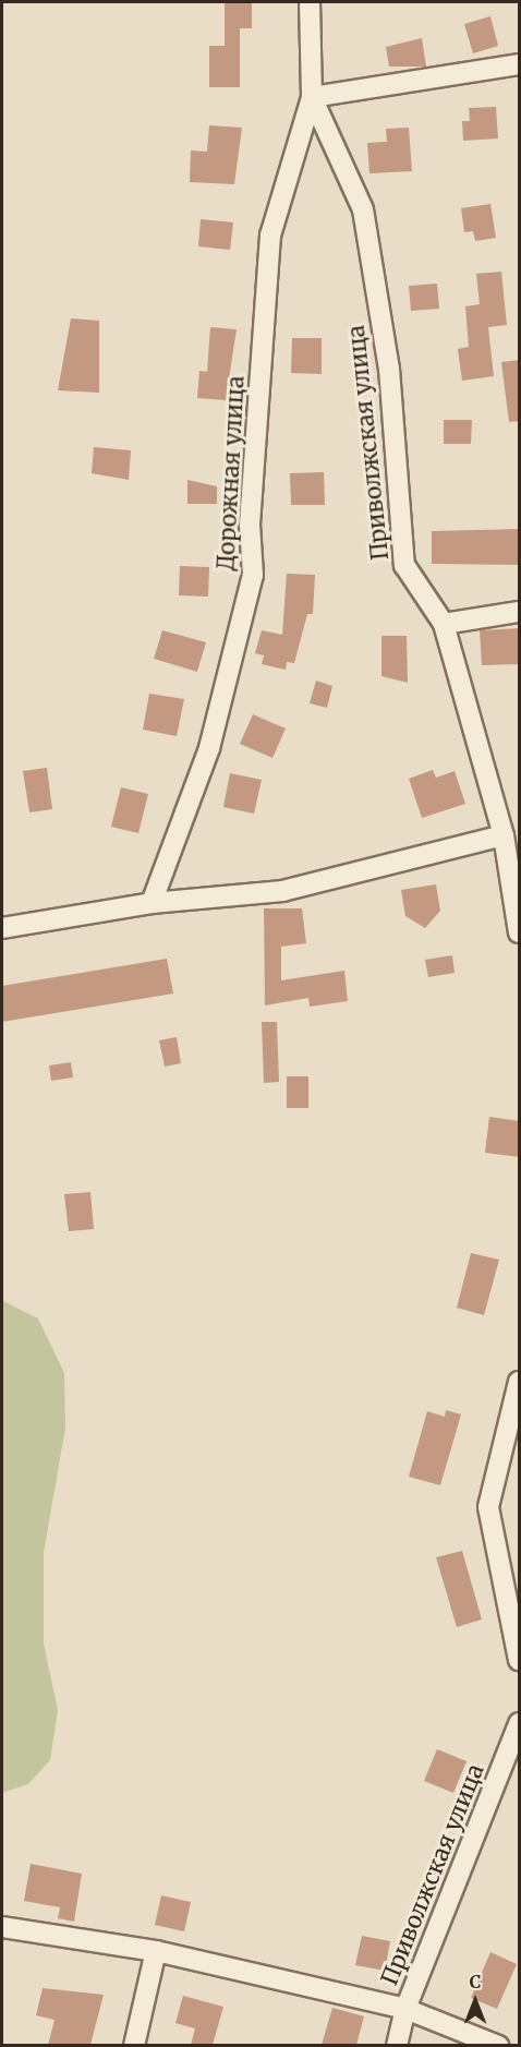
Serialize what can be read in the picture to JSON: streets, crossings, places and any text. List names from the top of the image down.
{
  "streets": {
    "street": ["Приволжская улица", "Дорожная улица"]
  },
  "crossings": [
    ["Приволжская улица", "Дорожная улица"]
  ],
  "north": "top"
}
